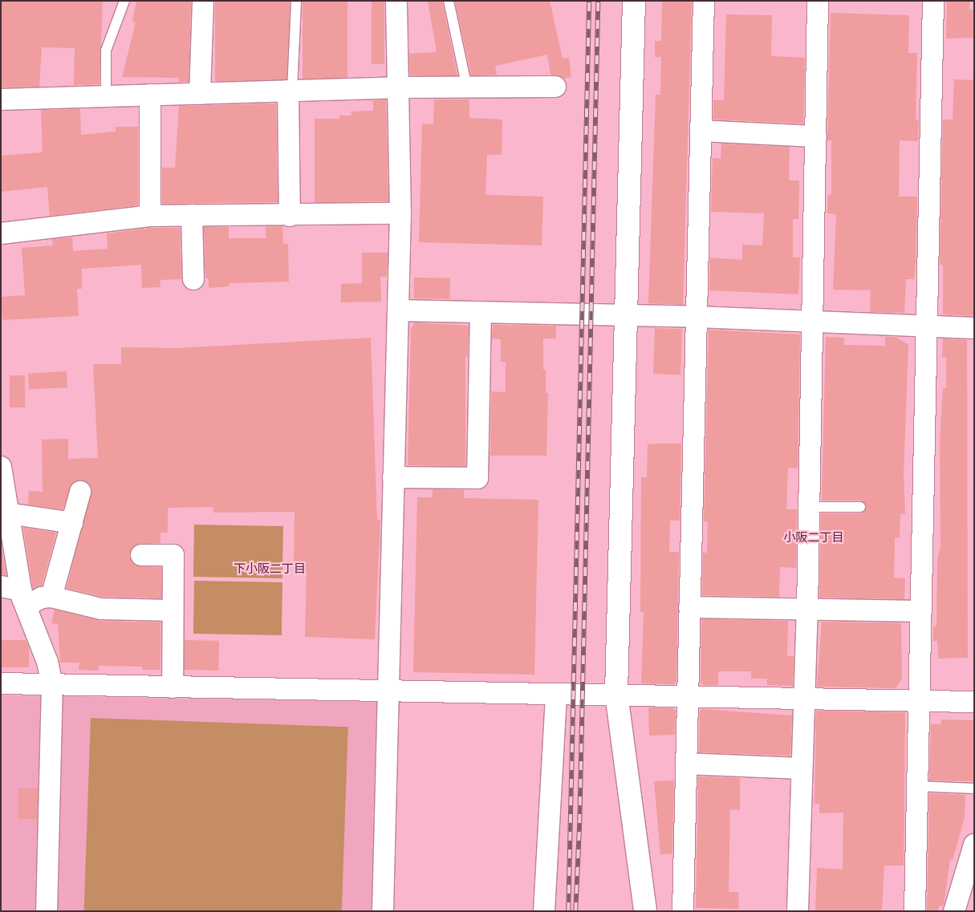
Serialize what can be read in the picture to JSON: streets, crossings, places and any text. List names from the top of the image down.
{
  "districts": ["小阪二丁目", "下小阪二丁目"]
}
